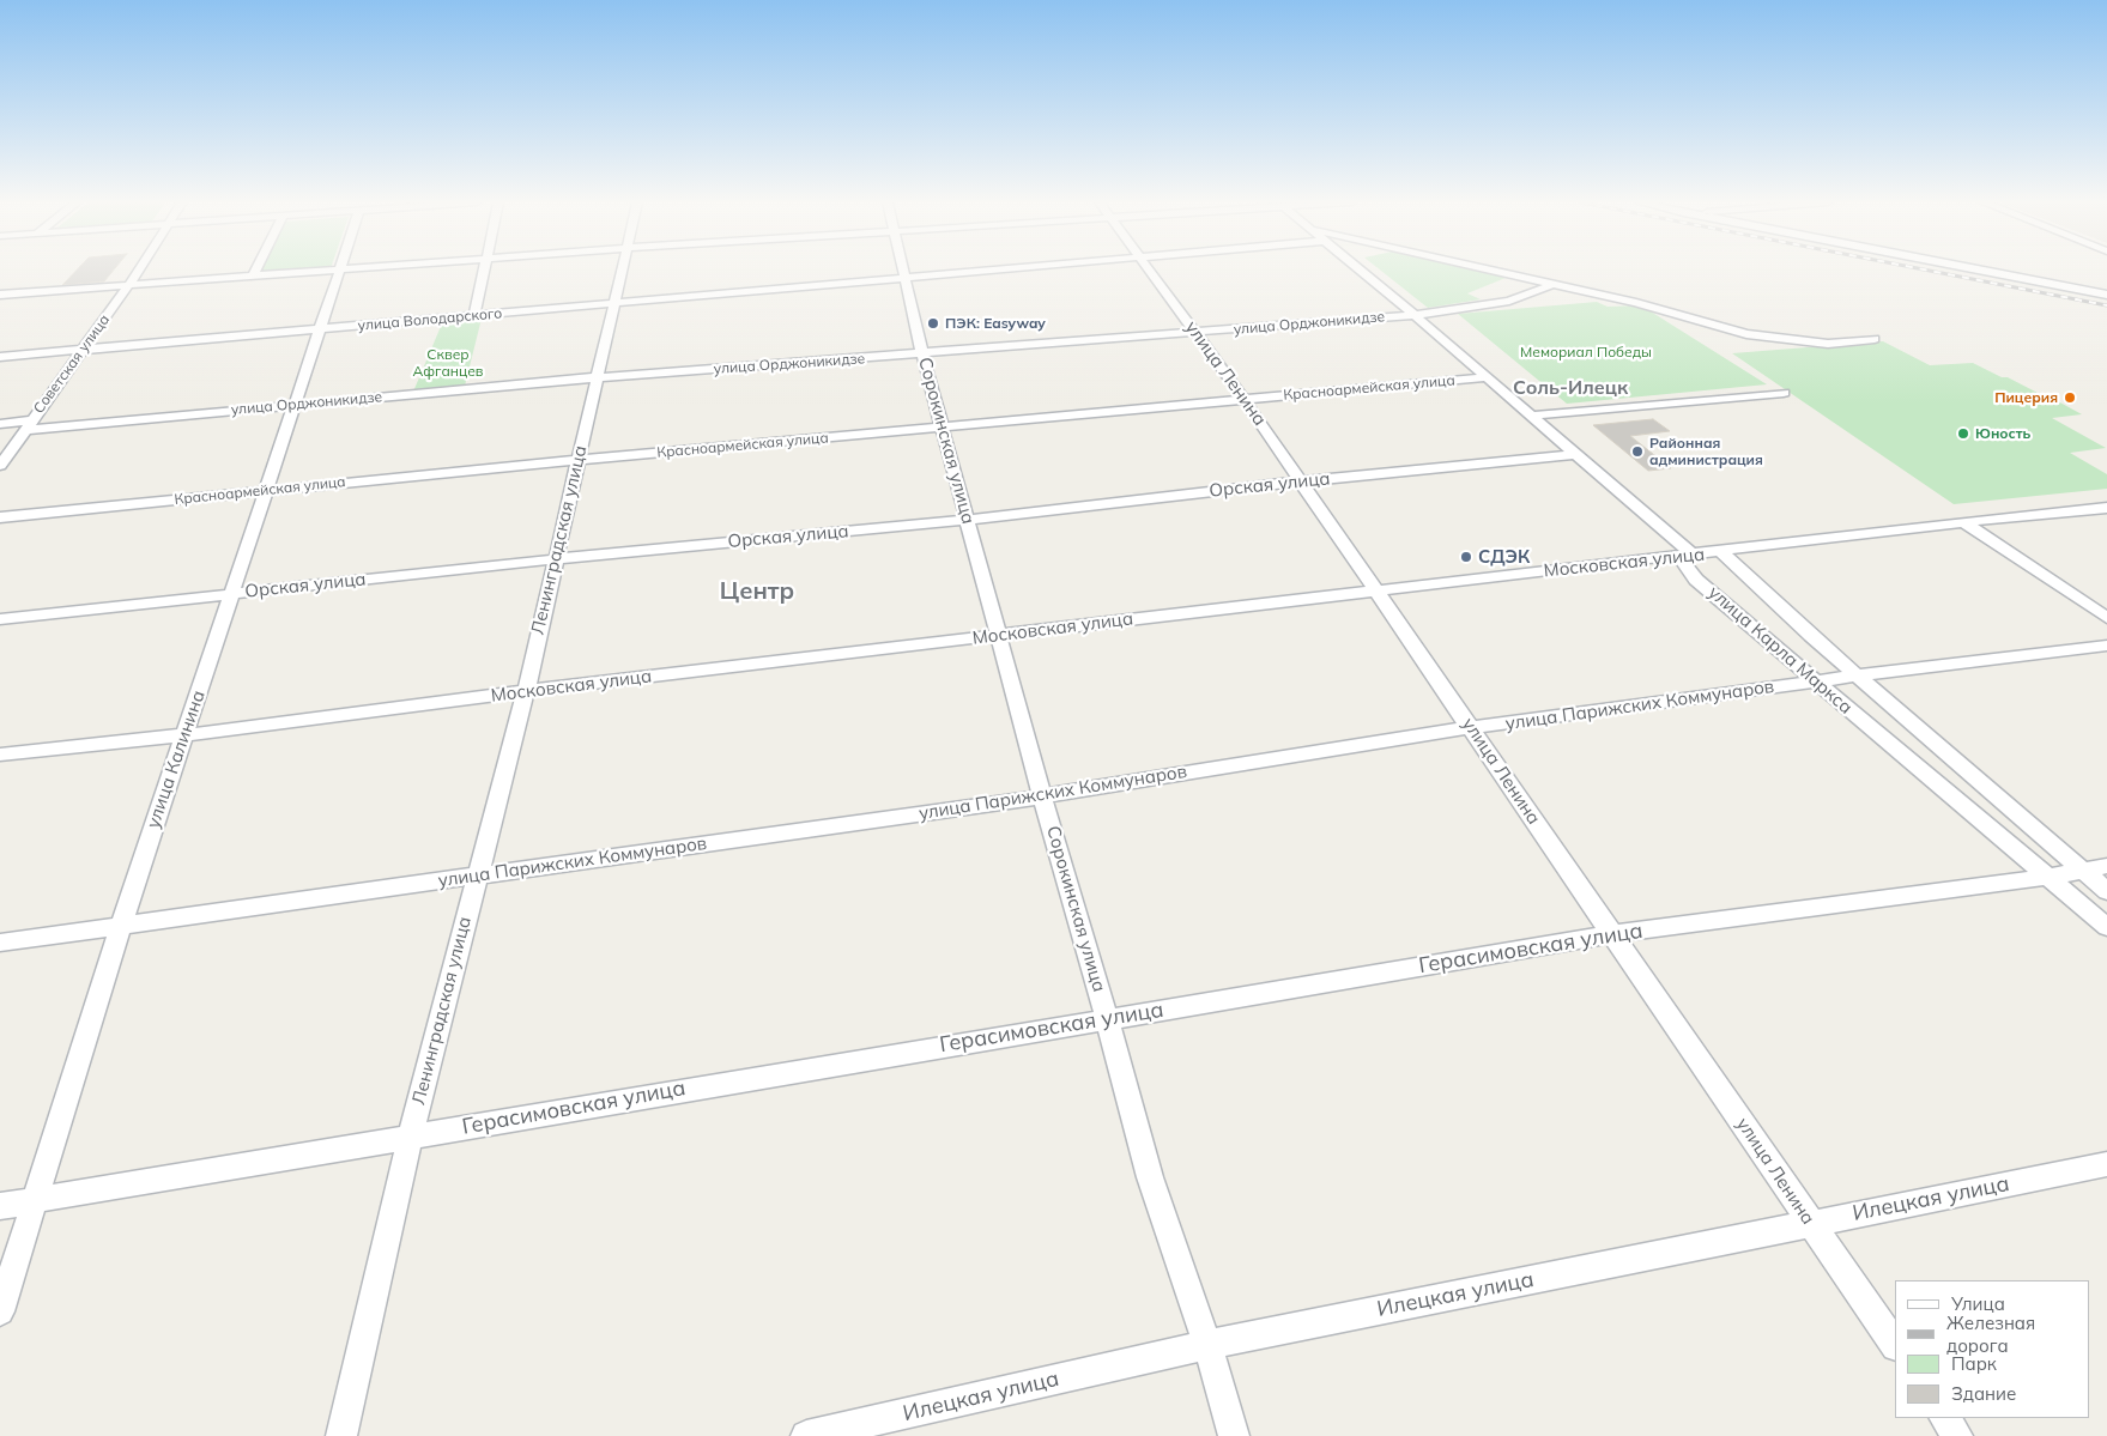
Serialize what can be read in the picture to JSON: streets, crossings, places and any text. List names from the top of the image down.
{
  "streets": {
    "street": [
      "улица Володарского",
      "улица Орджоникидзе",
      "Советская улица",
      "улица Ленина",
      "Красноармейская улица",
      "Сорокинская улица",
      "Орская улица",
      "Ленинградская улица",
      "Московская улица",
      "улица Карла Маркса",
      "улица Парижских Коммунаров",
      "улица Калинина",
      "Герасимовская улица",
      "Илецкая улица"
    ]
  },
  "crossings": [
    ["улица Володарского", "Советская улица"],
    ["улица Володарского", "Сорокинская улица"],
    ["улица Володарского", "Ленинградская улица"],
    ["улица Володарского", "улица Калинина"],
    ["улица Орджоникидзе", "Советская улица"],
    ["улица Орджоникидзе", "улица Ленина"],
    ["улица Орджоникидзе", "Сорокинская улица"],
    ["улица Орджоникидзе", "Ленинградская улица"],
    ["улица Орджоникидзе", "улица Калинина"],
    ["улица Ленина", "Красноармейская улица"],
    ["улица Ленина", "Орская улица"],
    ["улица Ленина", "Московская улица"],
    ["улица Ленина", "улица Парижских Коммунаров"],
    ["улица Ленина", "Герасимовская улица"],
    ["улица Ленина", "Илецкая улица"],
    ["Красноармейская улица", "Сорокинская улица"],
    ["Красноармейская улица", "Ленинградская улица"],
    ["Красноармейская улица", "улица Калинина"],
    ["Сорокинская улица", "Орская улица"],
    ["Сорокинская улица", "Московская улица"],
    ["Сорокинская улица", "улица Парижских Коммунаров"],
    ["Сорокинская улица", "Герасимовская улица"],
    ["Сорокинская улица", "Илецкая улица"],
    ["Орская улица", "Ленинградская улица"],
    ["Орская улица", "улица Калинина"],
    ["Ленинградская улица", "Московская улица"],
    ["Ленинградская улица", "улица Парижских Коммунаров"],
    ["Ленинградская улица", "Герасимовская улица"],
    ["Московская улица", "улица Карла Маркса"],
    ["Московская улица", "улица Калинина"],
    ["улица Карла Маркса", "улица Парижских Коммунаров"],
    ["улица Карла Маркса", "Герасимовская улица"],
    ["улица Парижских Коммунаров", "улица Калинина"],
    ["улица Калинина", "Герасимовская улица"]
  ],
  "districts": ["Соль-Илецк", "Центр"],
  "parks": ["Мемориал Победы", "Сквер Афганцев"],
  "places": [
    "ПЭК: Easyway",
    "Пицерия",
    "Юность",
    "Районная администрация",
    "СДЭК"
  ],
  "legend": [
    "Улица",
    "Железная дорога",
    "Парк",
    "Здание"
  ]
}
